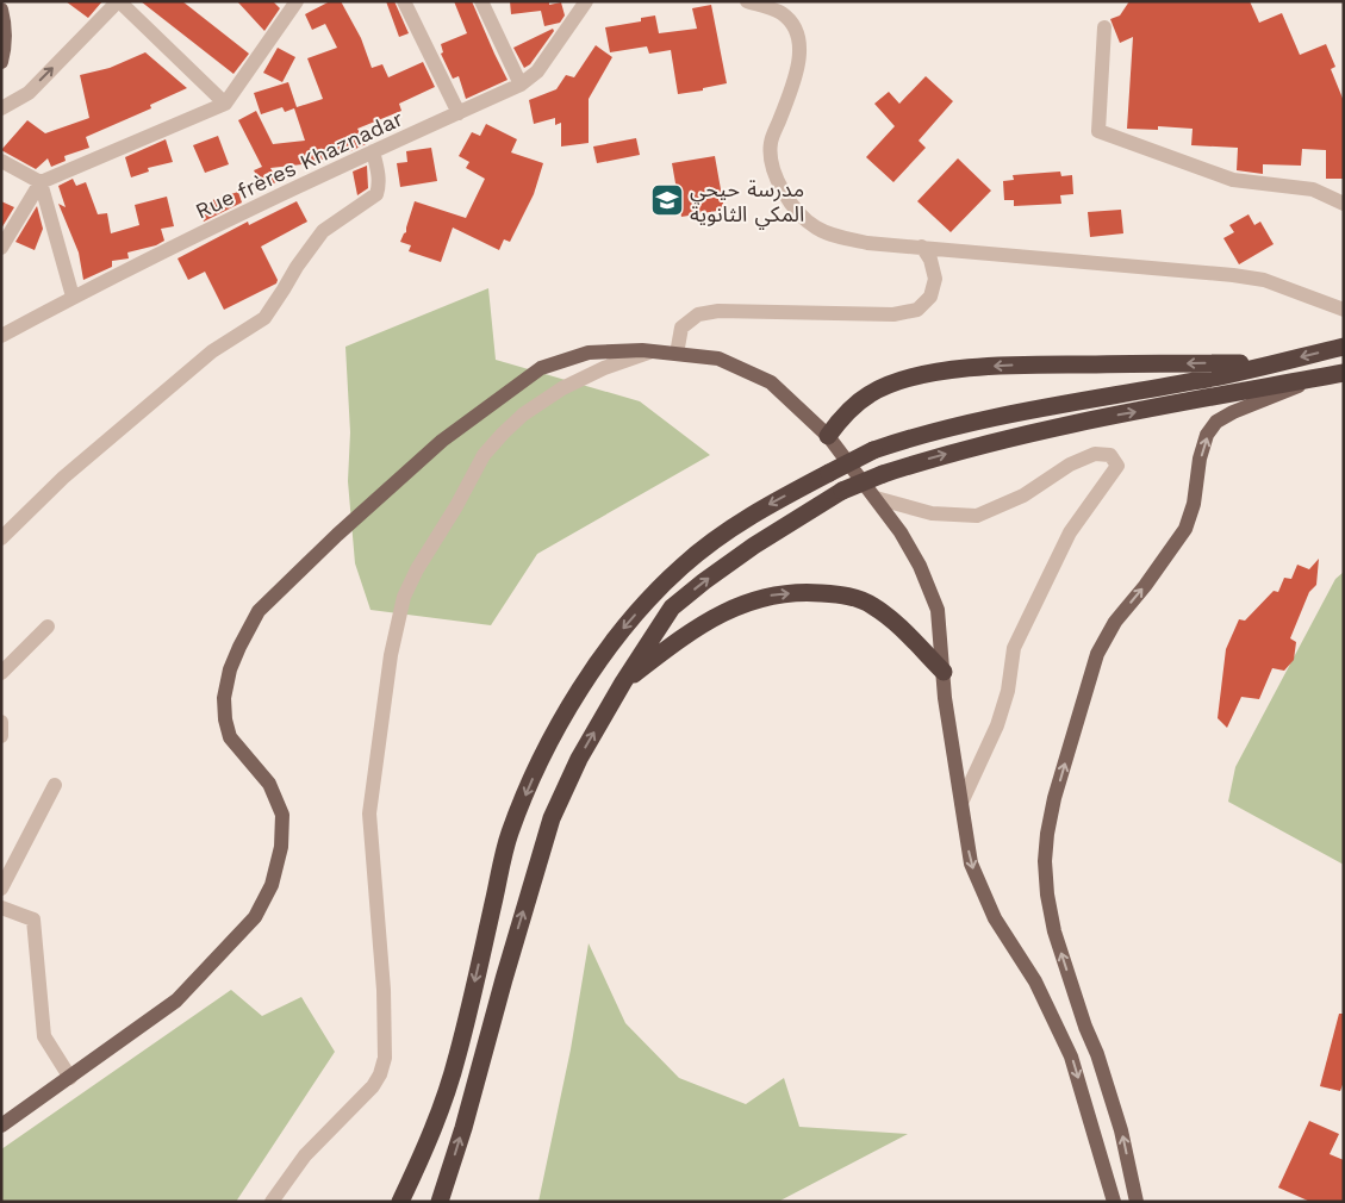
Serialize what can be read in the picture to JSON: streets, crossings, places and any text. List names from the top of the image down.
{
  "streets": {
    "street": ["Rue frères Khaznadar"]
  },
  "places": {
    "school or university": ["مدرسة حيحي المكي الثانوية"]
  }
}
